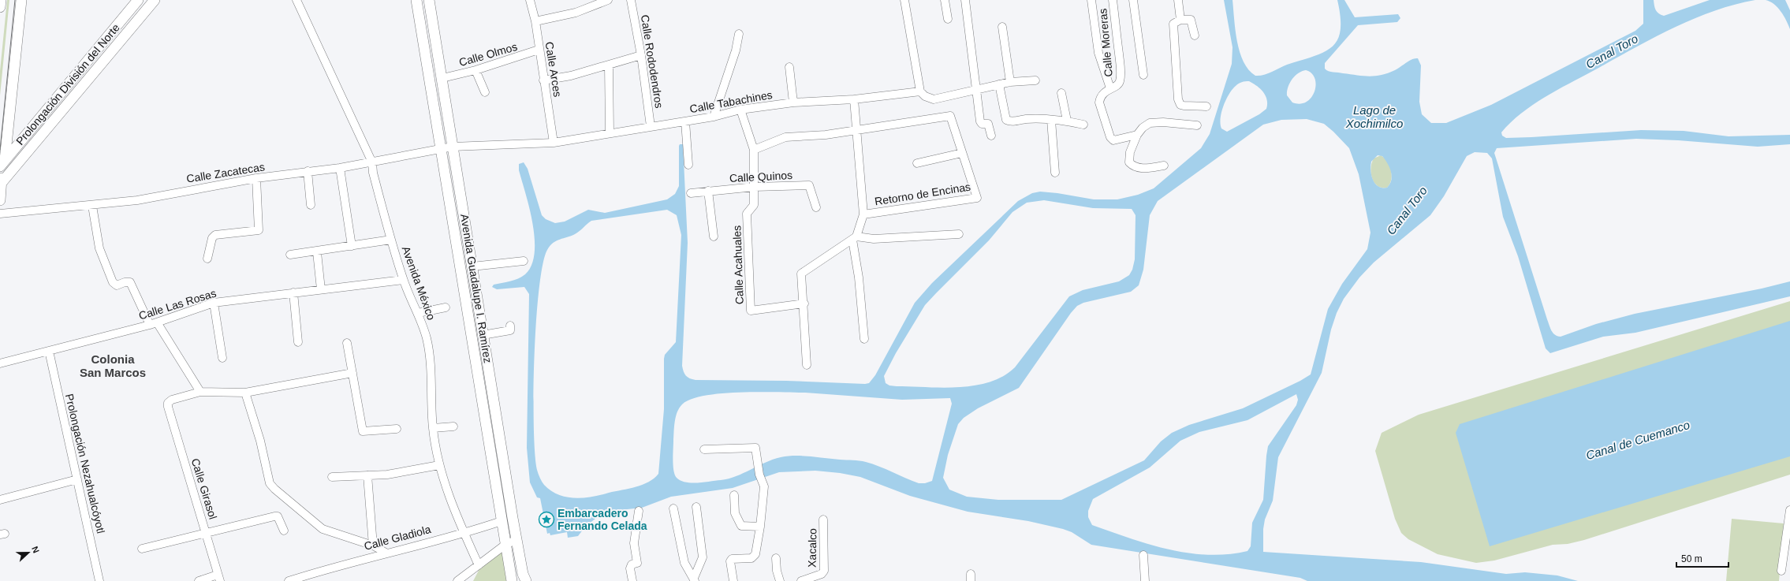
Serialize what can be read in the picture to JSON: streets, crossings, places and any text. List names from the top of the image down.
{
  "streets": {
    "main road": ["Prolongación División del Norte", "Avenida Guadalupe I. Ramírez", "Calle Gladiola"],
    "street": [
      "Calle Moreras",
      "Calle Olmos",
      "Calle Rododendros",
      "Calle Arces",
      "Calle Tabachines",
      "Calle Zacatecas",
      "Calle Quinos",
      "Retorno de Encinas",
      "Calle Acahuales",
      "Avenida México",
      "Calle Las Rosas",
      "Prolongación Nezahualcóyotl",
      "Calle Girasol",
      "Xacalco"
    ]
  },
  "crossings": [
    ["Calle Olmos", "Calle Arces"],
    ["Calle Olmos", "Avenida Guadalupe I. Ramírez"],
    ["Calle Rododendros", "Calle Tabachines"],
    ["Calle Arces", "Calle Tabachines"],
    ["Calle Tabachines", "Calle Zacatecas"],
    ["Calle Tabachines", "Calle Acahuales"],
    ["Calle Tabachines", "Avenida Guadalupe I. Ramírez"],
    ["Calle Zacatecas", "Avenida México"],
    ["Calle Zacatecas", "Avenida Guadalupe I. Ramírez"],
    ["Calle Quinos", "Calle Acahuales"],
    ["Avenida México", "Calle Las Rosas"],
    ["Avenida México", "Calle Gladiola"],
    ["Avenida Guadalupe I. Ramírez", "Calle Gladiola"],
    ["Calle Las Rosas", "Prolongación Nezahualcóyotl"]
  ],
  "districts": ["Colonia San Marcos"],
  "water": ["Canal Toro", "Lago de Xochimilco", "Canal de Cuemanco"],
  "places": {
    "place": ["Embarcadero Fernando Celada"]
  },
  "scale_bar": "50 m",
  "north": "right"
}
